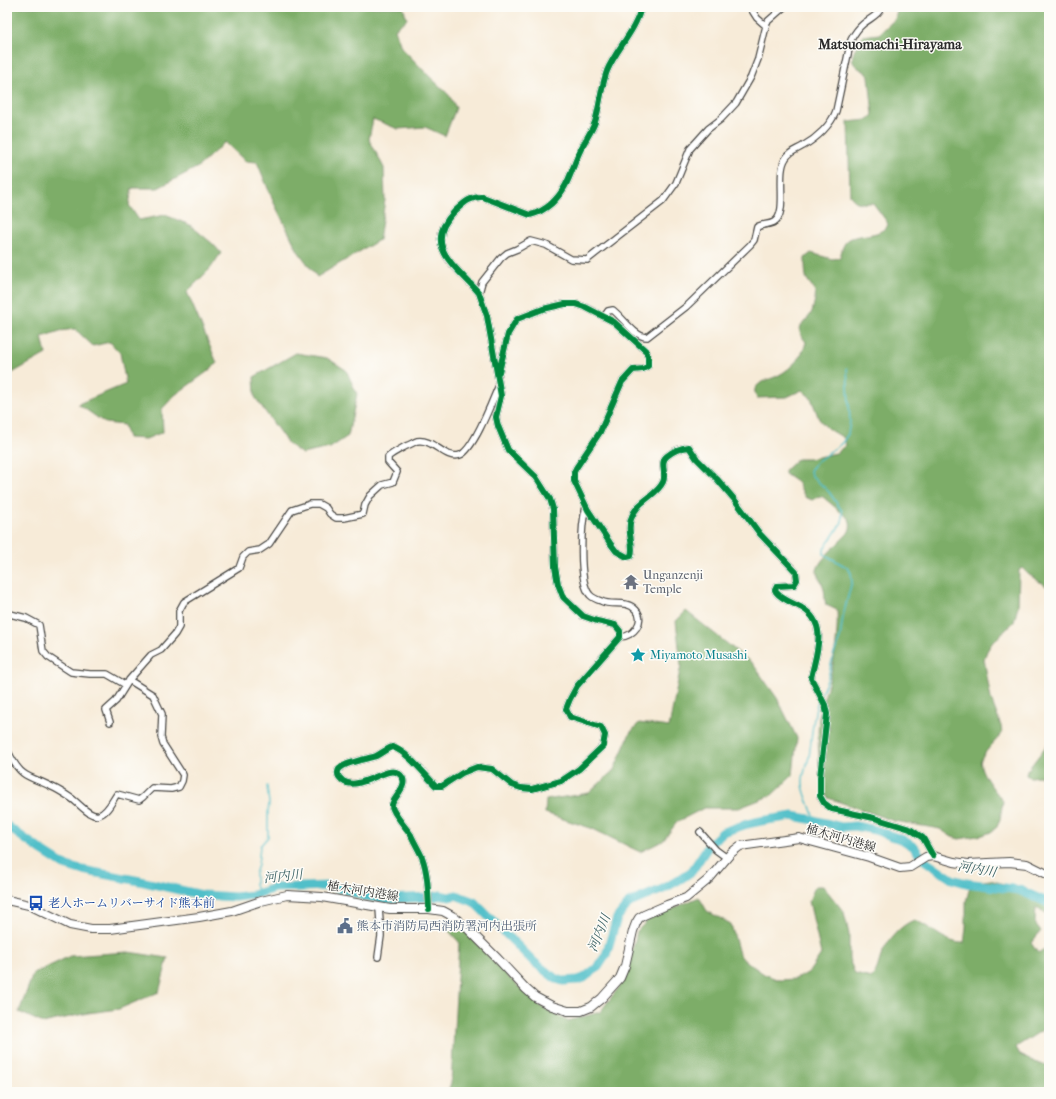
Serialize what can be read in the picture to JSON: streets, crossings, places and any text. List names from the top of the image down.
{
  "streets": {
    "main road": ["植木河内港線"]
  },
  "districts": ["Matsuomachi-Hirayama"],
  "water": ["河内川"],
  "places": {
    "temple": ["Unganzenji Temple"],
    "place": ["Miyamoto Musashi"],
    "bus stop": ["老人ホームリバーサイド熊本前"],
    "public building": ["熊本市消防局西消防署河内出張所"]
  }
}
